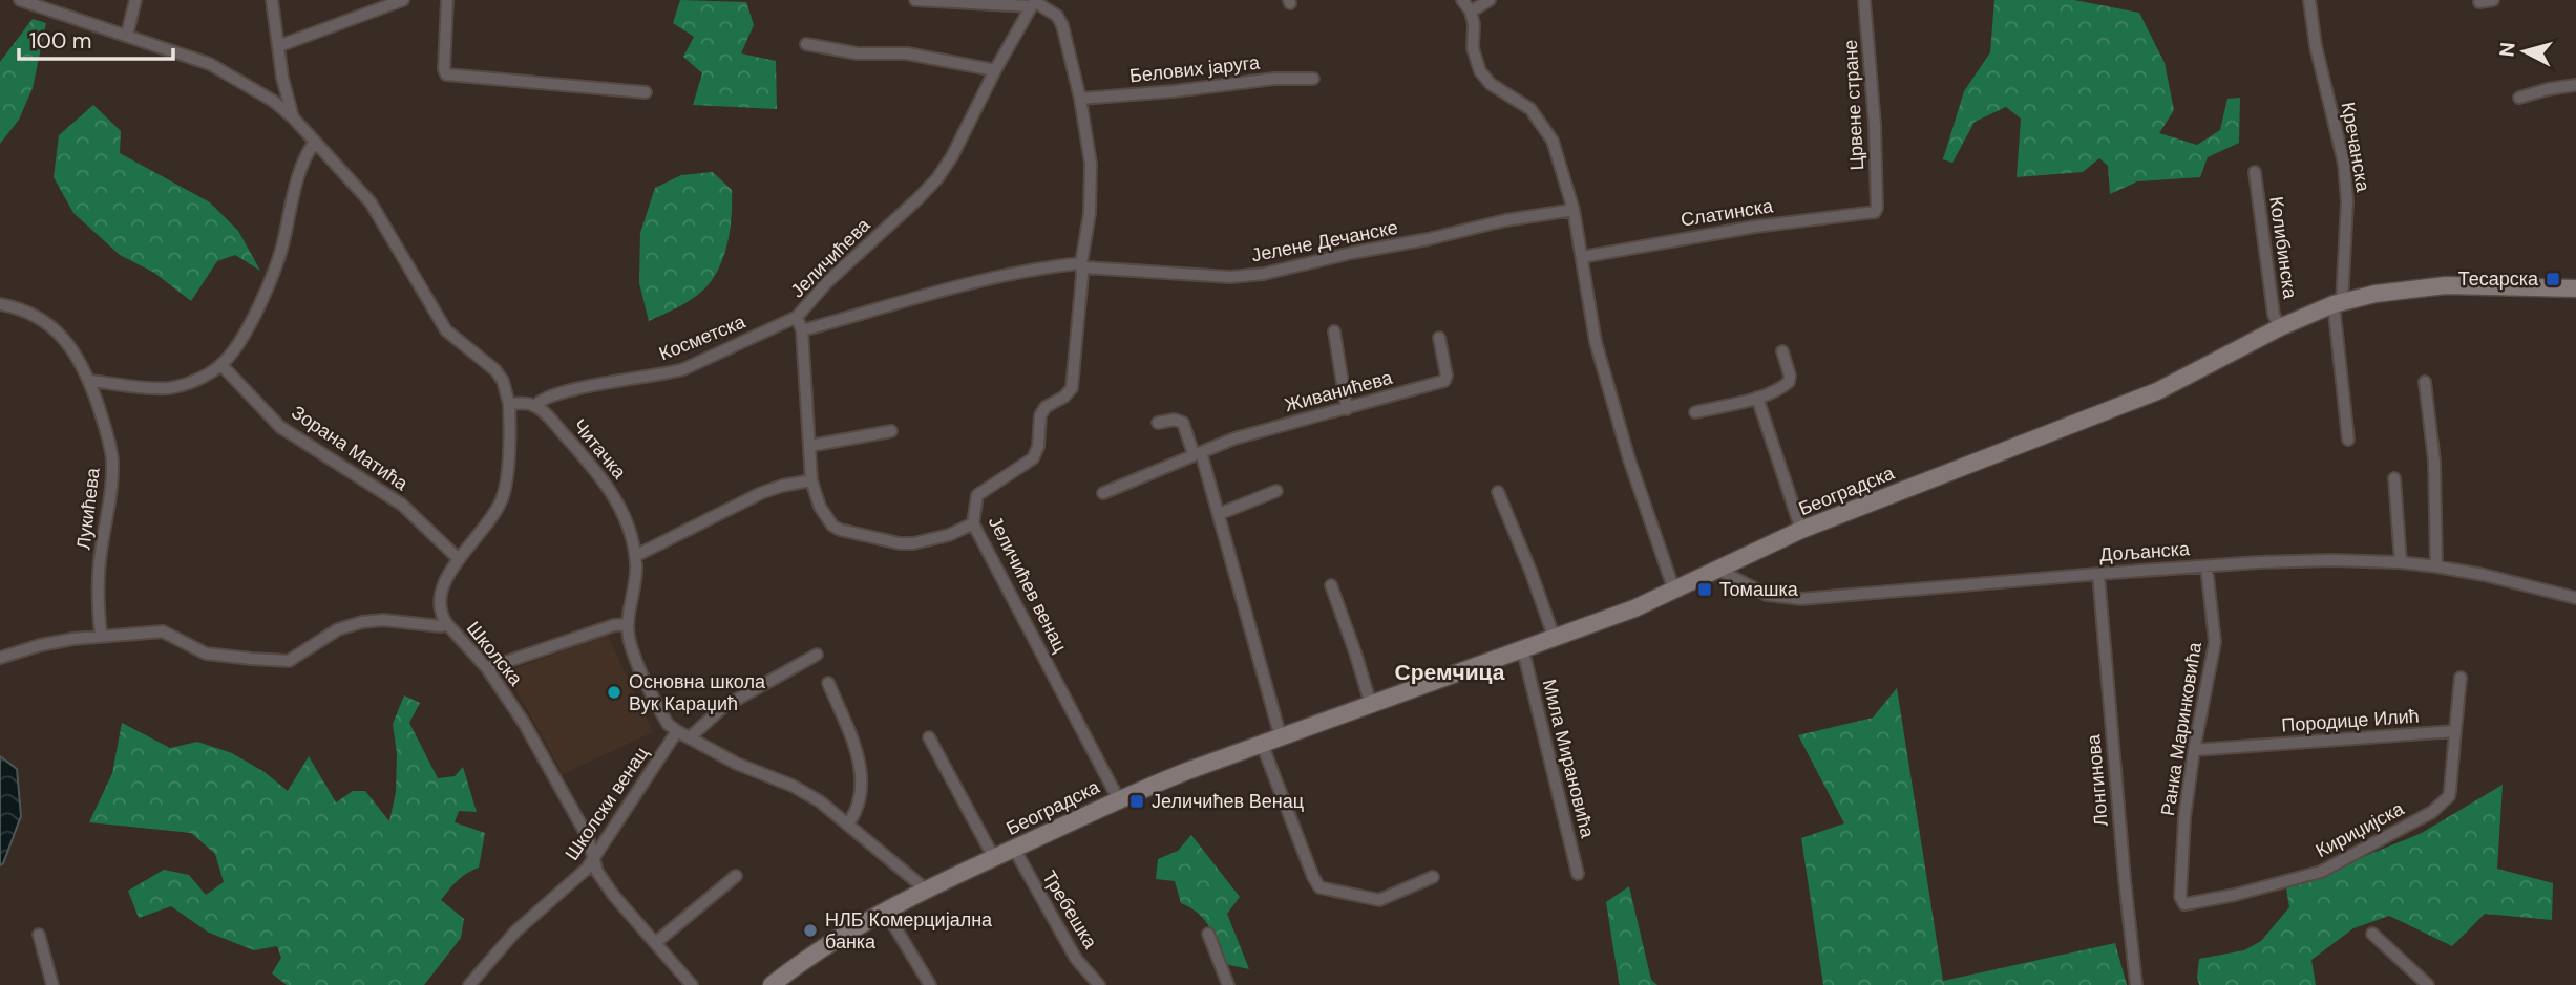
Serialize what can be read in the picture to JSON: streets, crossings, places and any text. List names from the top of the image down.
{
  "streets": {
    "main road": ["Београдска"],
    "street": [
      "Белових јаруга",
      "Црвене стране",
      "Кречанска",
      "Слатинска",
      "Јелене Дечанске",
      "Колибинска",
      "Јеличићева",
      "Косметска",
      "Живанићева",
      "Зорана Матића",
      "Читачка",
      "Лукићева",
      "Дољанска",
      "Јеличићев венац",
      "Школска",
      "Породице Илић",
      "Ранка Маринковића",
      "Мила Мирановића",
      "Лонгинова",
      "Школски венац",
      "Кириџијска",
      "Требешка"
    ]
  },
  "crossings": [
    ["Белових јаруга", "Јеличићев венац"],
    ["Црвене стране", "Слатинска"],
    ["Кречанска", "Београдска"],
    ["Јелене Дечанске", "Јеличићев венац"],
    ["Колибинска", "Београдска"],
    ["Јеличићева", "Косметска"],
    ["Јеличићева", "Јеличићев венац"],
    ["Косметска", "Читачка"],
    ["Читачка", "Београдска"],
    ["Читачка", "Школски венац"],
    ["Београдска", "Дољанска"],
    ["Београдска", "Јеличићев венац"],
    ["Београдска", "Мила Мирановића"],
    ["Београдска", "Требешка"],
    ["Лукићева", "Школска"],
    ["Дољанска", "Ранка Маринковића"],
    ["Дољанска", "Лонгинова"],
    ["Школска", "Школски венац"],
    ["Породице Илић", "Ранка Маринковића"],
    ["Породице Илић", "Кириџијска"],
    ["Ранка Маринковића", "Кириџијска"]
  ],
  "districts": ["Сремчица"],
  "places": {
    "transit": ["Тесарска", "Томашка", "Јеличићев Венац"],
    "other": ["Основна школа Вук Караџић", "НЛБ Комерцијална банка"]
  },
  "scale_bar": "100 m",
  "north": "left"
}
